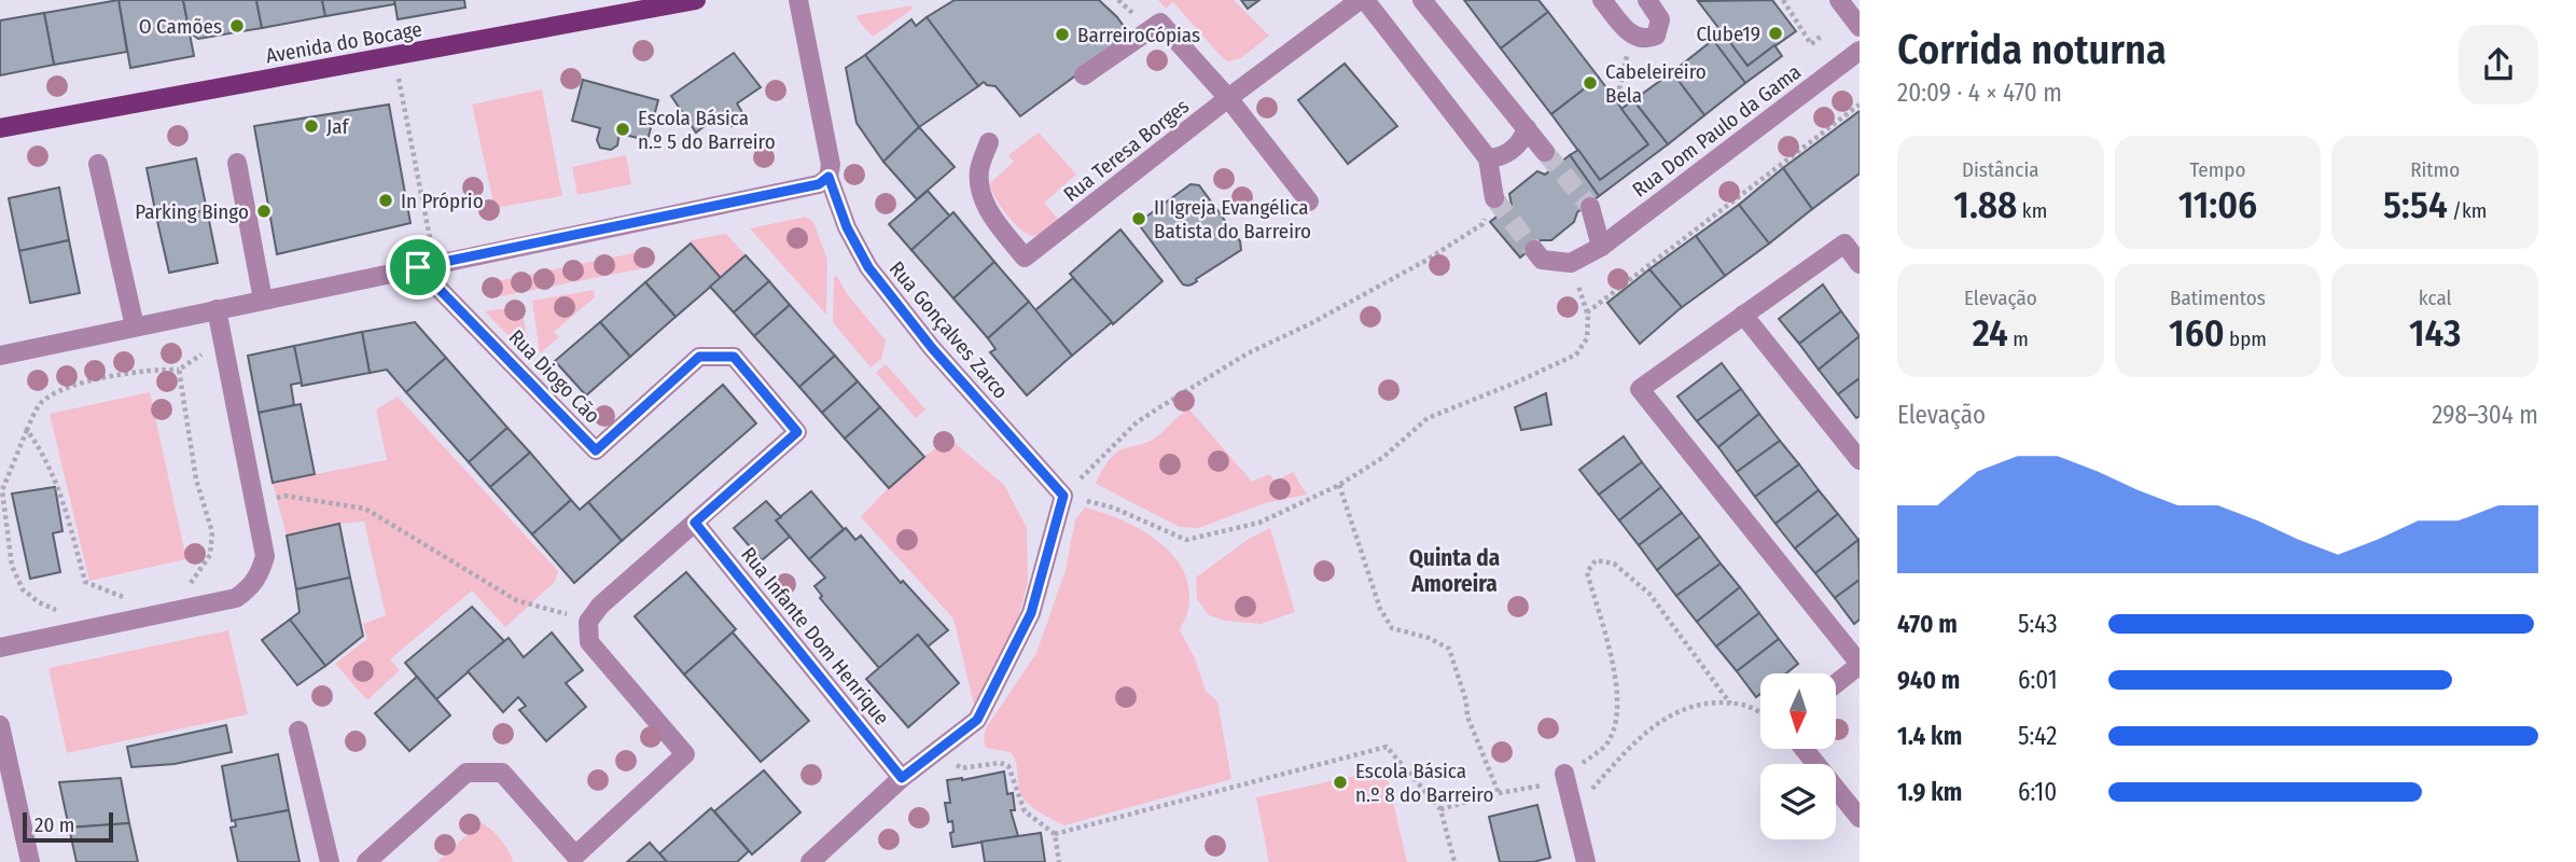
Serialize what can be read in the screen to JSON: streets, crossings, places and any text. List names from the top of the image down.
{
  "streets": {
    "main road": ["Avenida do Bocage"],
    "street": [
      "Rua Dom Paulo da Gama",
      "Rua Teresa Borges",
      "Rua Gonçalves Zarco",
      "Rua Diogo Cão",
      "Rua Infante Dom Henrique"
    ]
  },
  "crossings": [
    ["Rua Diogo Cão", "Rua Infante Dom Henrique"]
  ],
  "districts": ["Quinta da Amoreira"],
  "places": [
    "O Camões",
    "Clube19",
    "BarreiroCópias",
    "Cabeleireiro Bela",
    "Jaf",
    "Escola Básica n.º 5 do Barreiro",
    "In Próprio",
    "Parking Bingo",
    "II Igreja Evangélica Batista do Barreiro",
    "Escola Básica n.º 8 do Barreiro"
  ],
  "scale_bar": "20 m",
  "north": "bottom",
  "page": {
    "heading": ["Corrida noturna", "20:09 · 4 × 470 m"],
    "stats": [
      ["Distância", "1.88 km"],
      ["Tempo", "11:06"],
      ["Ritmo", "5:54 /km"],
      ["Elevação", "24 m"],
      ["Batimentos", "160 bpm"],
      ["kcal", "143"]
    ],
    "chart": ["Elevação", "298–304 m"],
    "list": [
      {
        "name": "470 m",
        "note": "5:43"
      },
      {
        "name": "940 m",
        "note": "6:01"
      },
      {
        "name": "1.4 km",
        "note": "5:42"
      },
      {
        "name": "1.9 km",
        "note": "6:10"
      }
    ],
    "scale": "20 m"
  }
}
